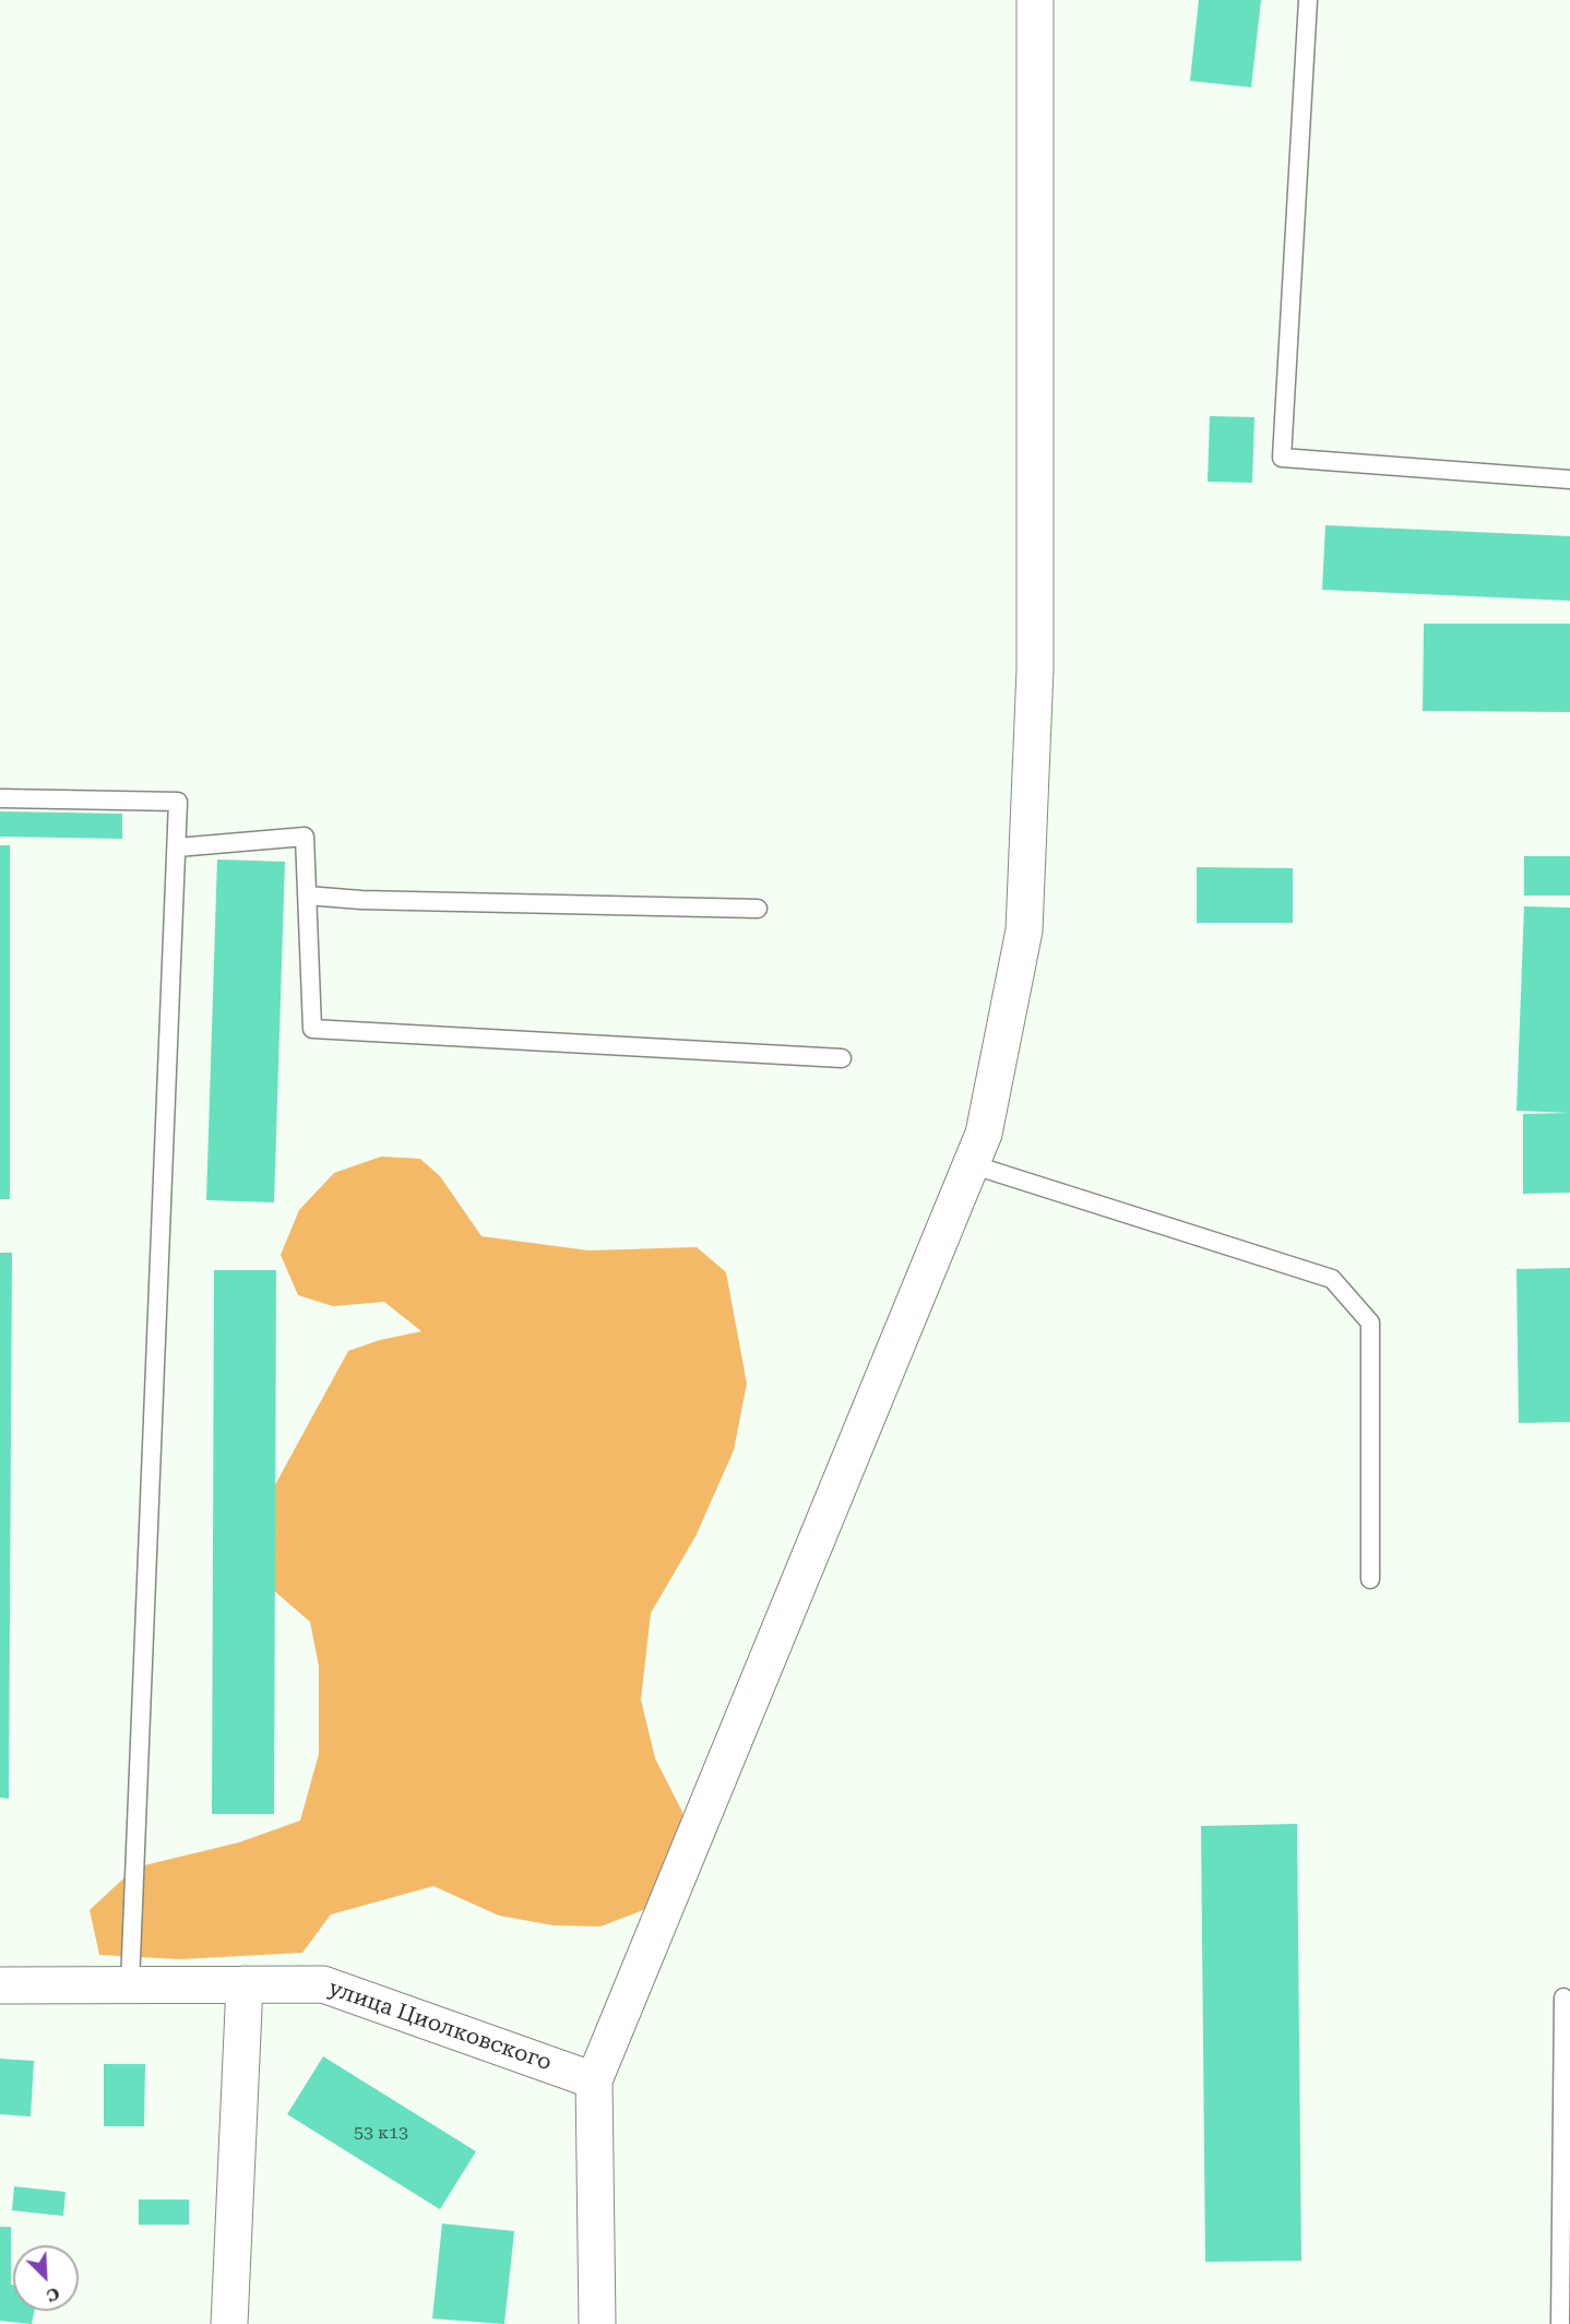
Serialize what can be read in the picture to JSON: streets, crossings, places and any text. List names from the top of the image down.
{
  "streets": {
    "street": ["улица Циолковского"]
  },
  "house_numbers": ["53 к13"],
  "north": "bottom right"
}
